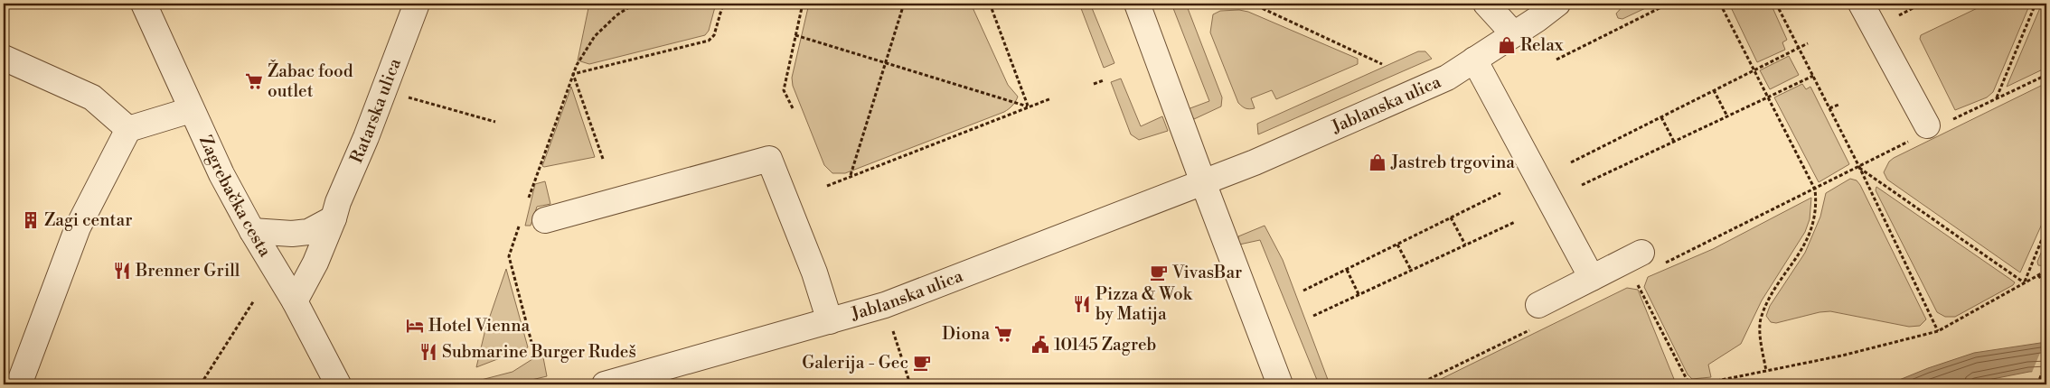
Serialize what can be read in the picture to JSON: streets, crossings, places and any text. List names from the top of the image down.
{
  "streets": {
    "street": ["Jablanska ulica", "Ratarska ulica", "Zagrebačka cesta"]
  },
  "crossings": [
    ["Ratarska ulica", "Zagrebačka cesta"]
  ],
  "places": {
    "shop": ["Relax", "Jastreb trgovina"],
    "supermarket": ["Žabac food outlet", "Diona"],
    "building": ["Zagi centar"],
    "restaurant": ["Brenner Grill", "Pizza & Wok by Matija", "Submarine Burger Rudeš"],
    "cafe": ["VivasBar", "Galerija - Gec"],
    "hotel": ["Hotel Vienna"],
    "public building": ["10145 Zagreb"]
  }
}
